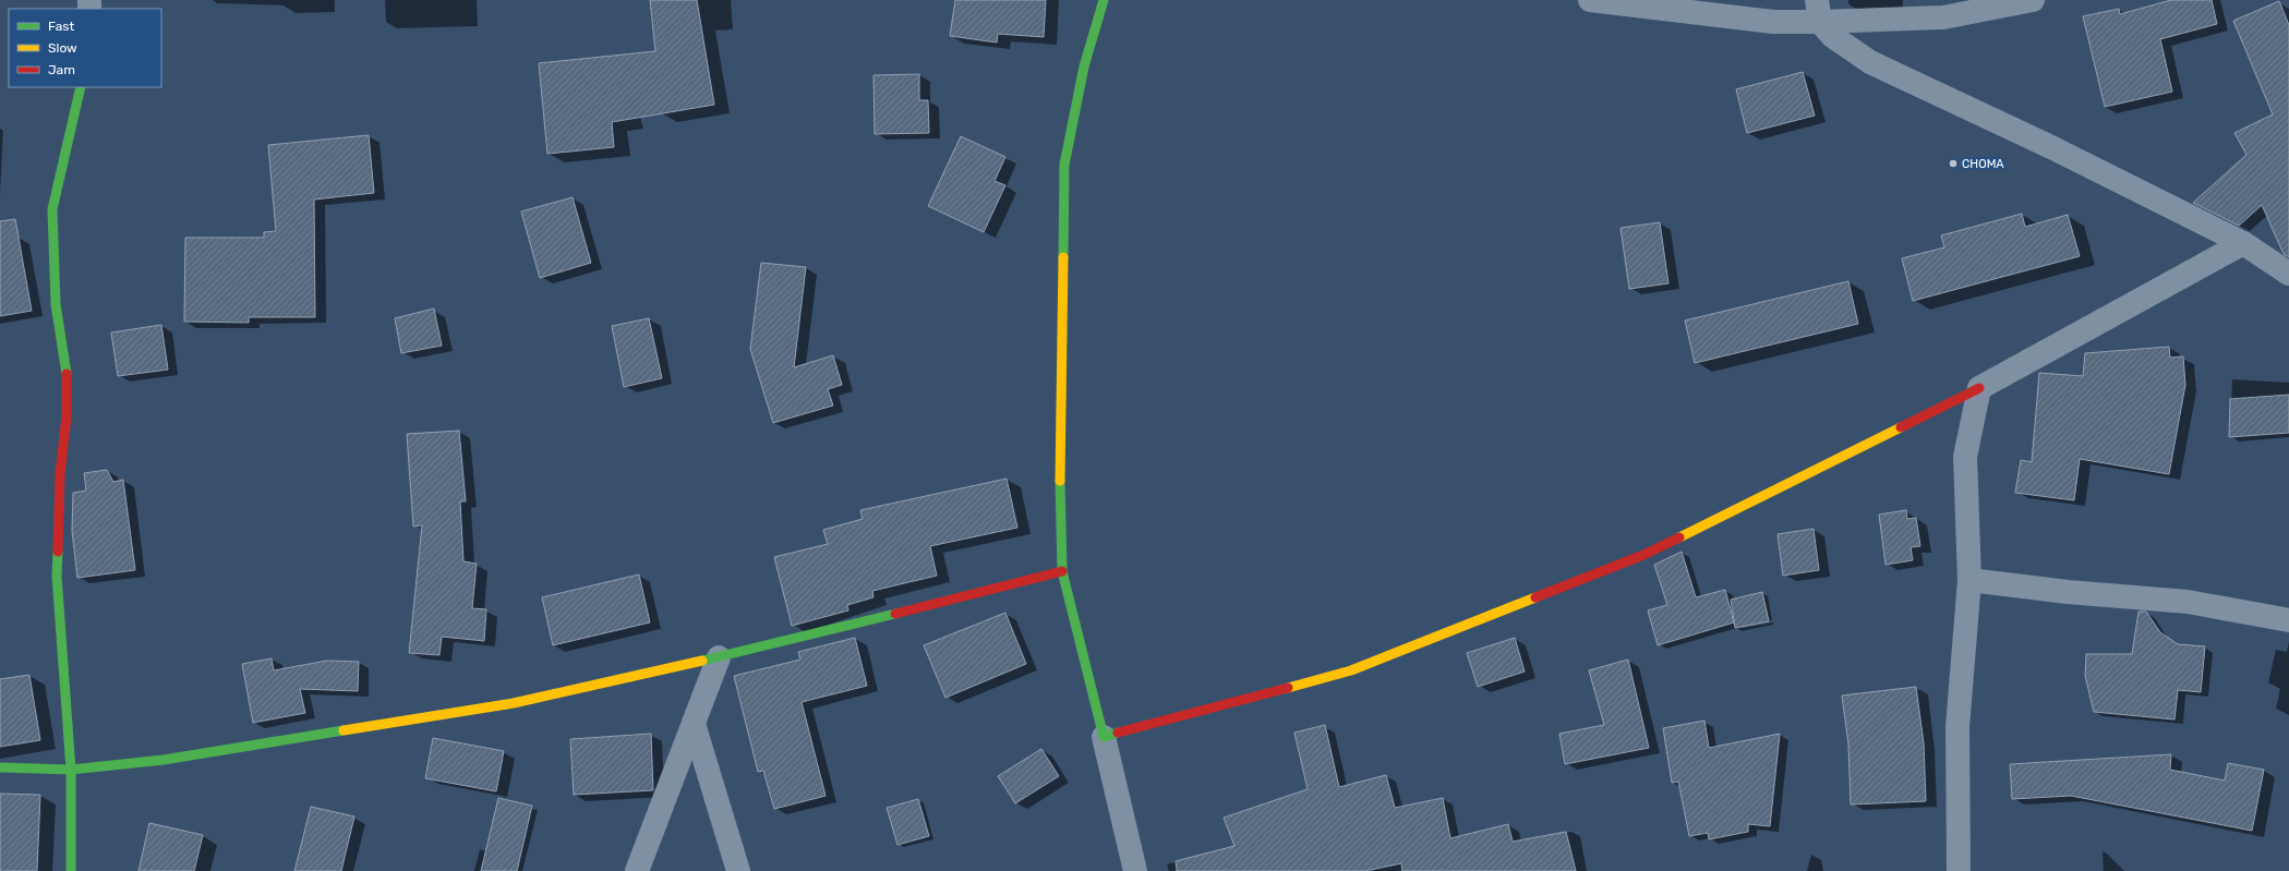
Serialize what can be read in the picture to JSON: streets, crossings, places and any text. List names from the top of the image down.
{
  "places": ["CHOMA"],
  "legend": ["Fast", "Slow", "Jam"]
}
